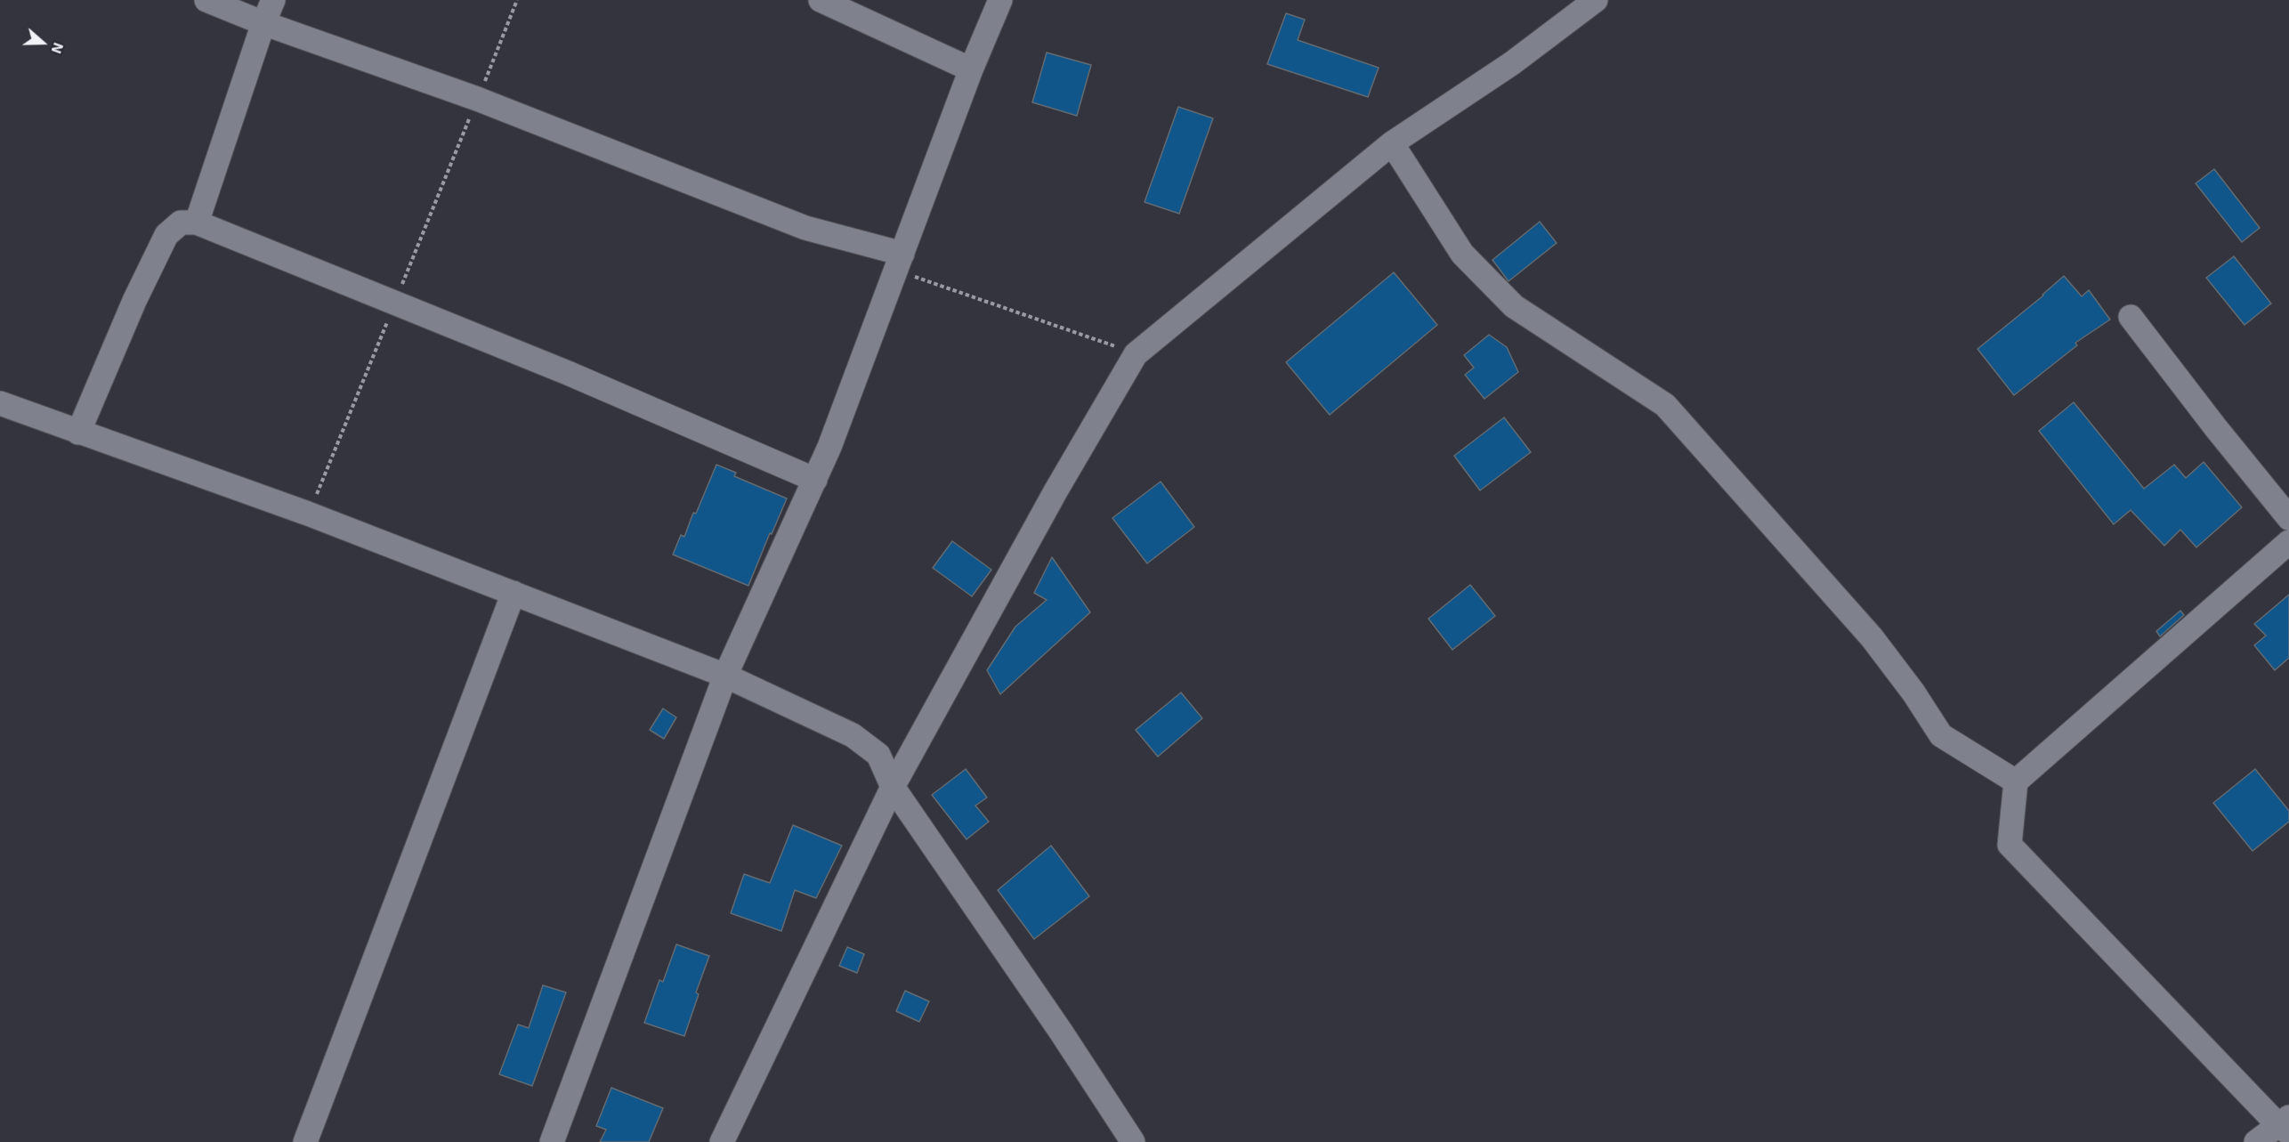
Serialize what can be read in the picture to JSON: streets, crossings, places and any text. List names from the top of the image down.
{
  "north": "right"
}
